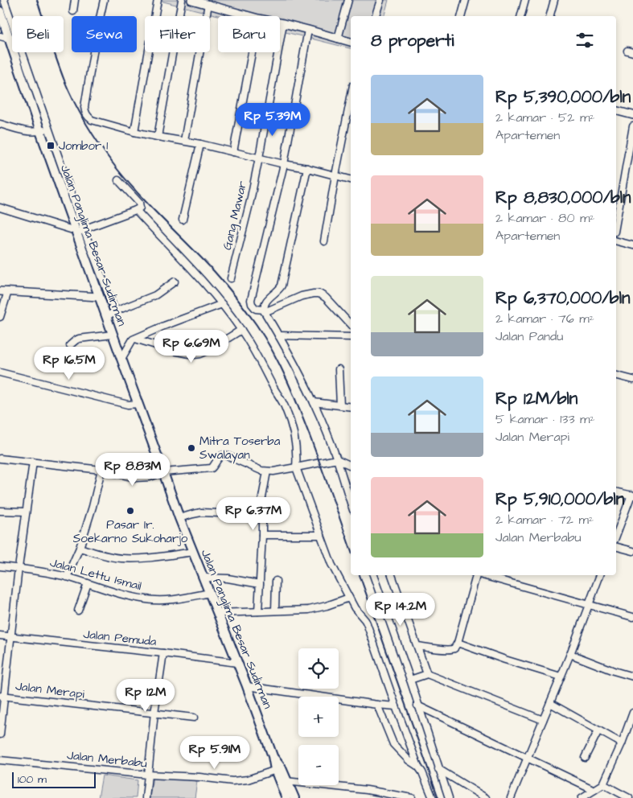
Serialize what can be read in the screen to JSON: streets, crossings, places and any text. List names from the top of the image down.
{
  "streets": {
    "main road": ["Jalan Panglima Besar Sudirman"],
    "street": [
      "Gang Mawar",
      "Jalan Lettu Ismail",
      "Jalan Pemuda",
      "Jalan Merapi",
      "Jalan Merbabu"
    ]
  },
  "crossings": [
    ["Jalan Panglima Besar Sudirman", "Jalan Lettu Ismail"],
    ["Jalan Panglima Besar Sudirman", "Jalan Pemuda"],
    ["Jalan Panglima Besar Sudirman", "Jalan Merbabu"]
  ],
  "places": {
    "transit": ["Jombor 1"],
    "other": ["Mitra Toserba Swalayan", "Pasar Ir. Soekarno Sukoharjo"]
  },
  "scale_bar": "100 m",
  "page": {
    "chip": [
      "Beli",
      "Sewa",
      "Filter",
      "Baru"
    ],
    "heading": "8 properti",
    "list": [
      {
        "name": "Rp 5,390,000/bln",
        "note": "2 kamar · 52 m² · Apartemen"
      },
      {
        "name": "Rp 8,830,000/bln",
        "note": "2 kamar · 80 m² · Apartemen"
      },
      {
        "name": "Rp 6,370,000/bln",
        "note": "2 kamar · 76 m² · Jalan Pandu"
      },
      {
        "name": "Rp 12M/bln",
        "note": "5 kamar · 133 m² · Jalan Merapi"
      },
      {
        "name": "Rp 5,910,000/bln",
        "note": "2 kamar · 72 m² · Jalan Merbabu"
      }
    ],
    "price": [
      "Rp 5.39M",
      "Rp 6.69M",
      "Rp 16.5M",
      "Rp 8.83M",
      "Rp 6.37M",
      "Rp 14.2M",
      "Rp 12M",
      "Rp 5.91M"
    ],
    "map_buttons": ["+", "−"],
    "scale": "100 m"
  }
}
